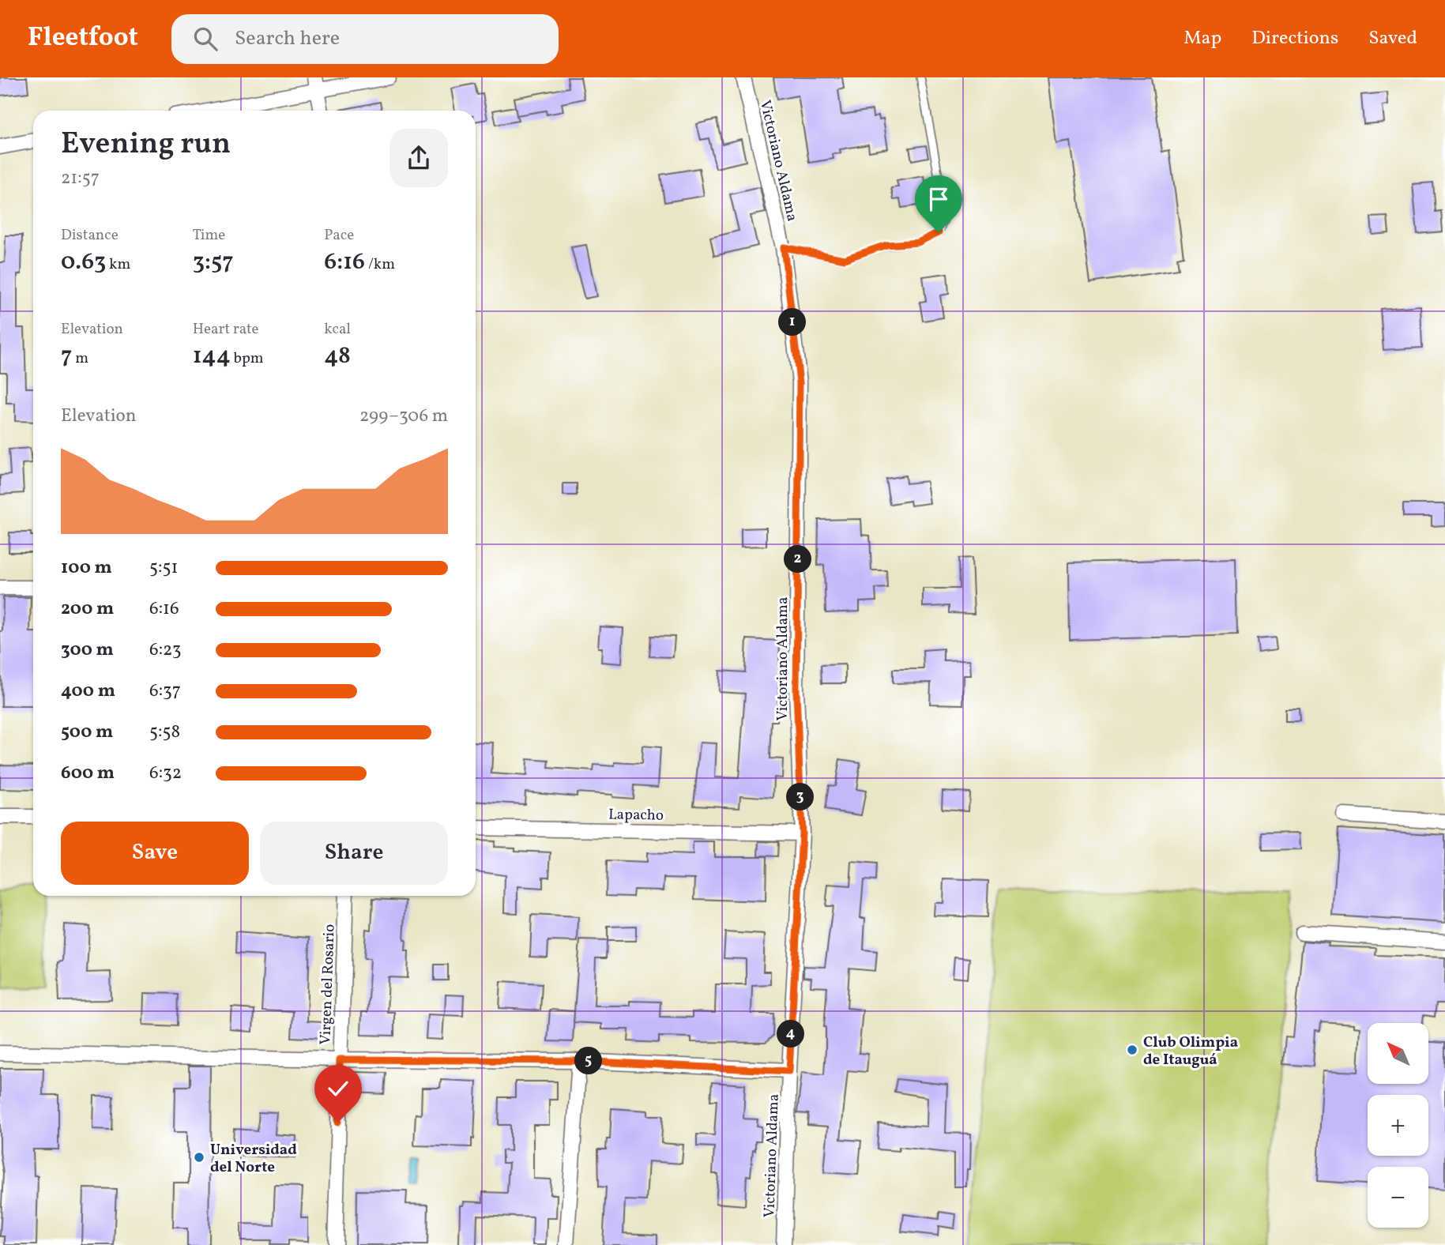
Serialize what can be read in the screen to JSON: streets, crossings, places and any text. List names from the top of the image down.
{
  "streets": {
    "street": ["Victoriano Aldama", "Lapacho", "Virgen del Rosario"]
  },
  "crossings": [
    ["Victoriano Aldama", "Lapacho"]
  ],
  "places": ["Club Olimpia de Itauguá", "Universidad del Norte"],
  "north": "top left",
  "page": {
    "header": "Fleetfoot",
    "search": "Search here",
    "nav": ["Map", "Directions", "Saved"],
    "heading": ["Evening run", "21:57"],
    "stats": [
      ["Distance", "0.63 km"],
      ["Time", "3:57"],
      ["Pace", "6:16 /km"],
      ["Elevation", "7 m"],
      ["Heart rate", "144 bpm"],
      ["kcal", "48"]
    ],
    "pins": [
      "1",
      "2",
      "3",
      "4",
      "5"
    ],
    "chart": ["Elevation", "299–306 m"],
    "list": [
      {
        "name": "100 m",
        "note": "5:51"
      },
      {
        "name": "200 m",
        "note": "6:16"
      },
      {
        "name": "300 m",
        "note": "6:23"
      },
      {
        "name": "400 m",
        "note": "6:37"
      },
      {
        "name": "500 m",
        "note": "5:58"
      },
      {
        "name": "600 m",
        "note": "6:32"
      }
    ],
    "buttons": ["Save", "Share"],
    "map_buttons": ["+", "−"]
  }
}
